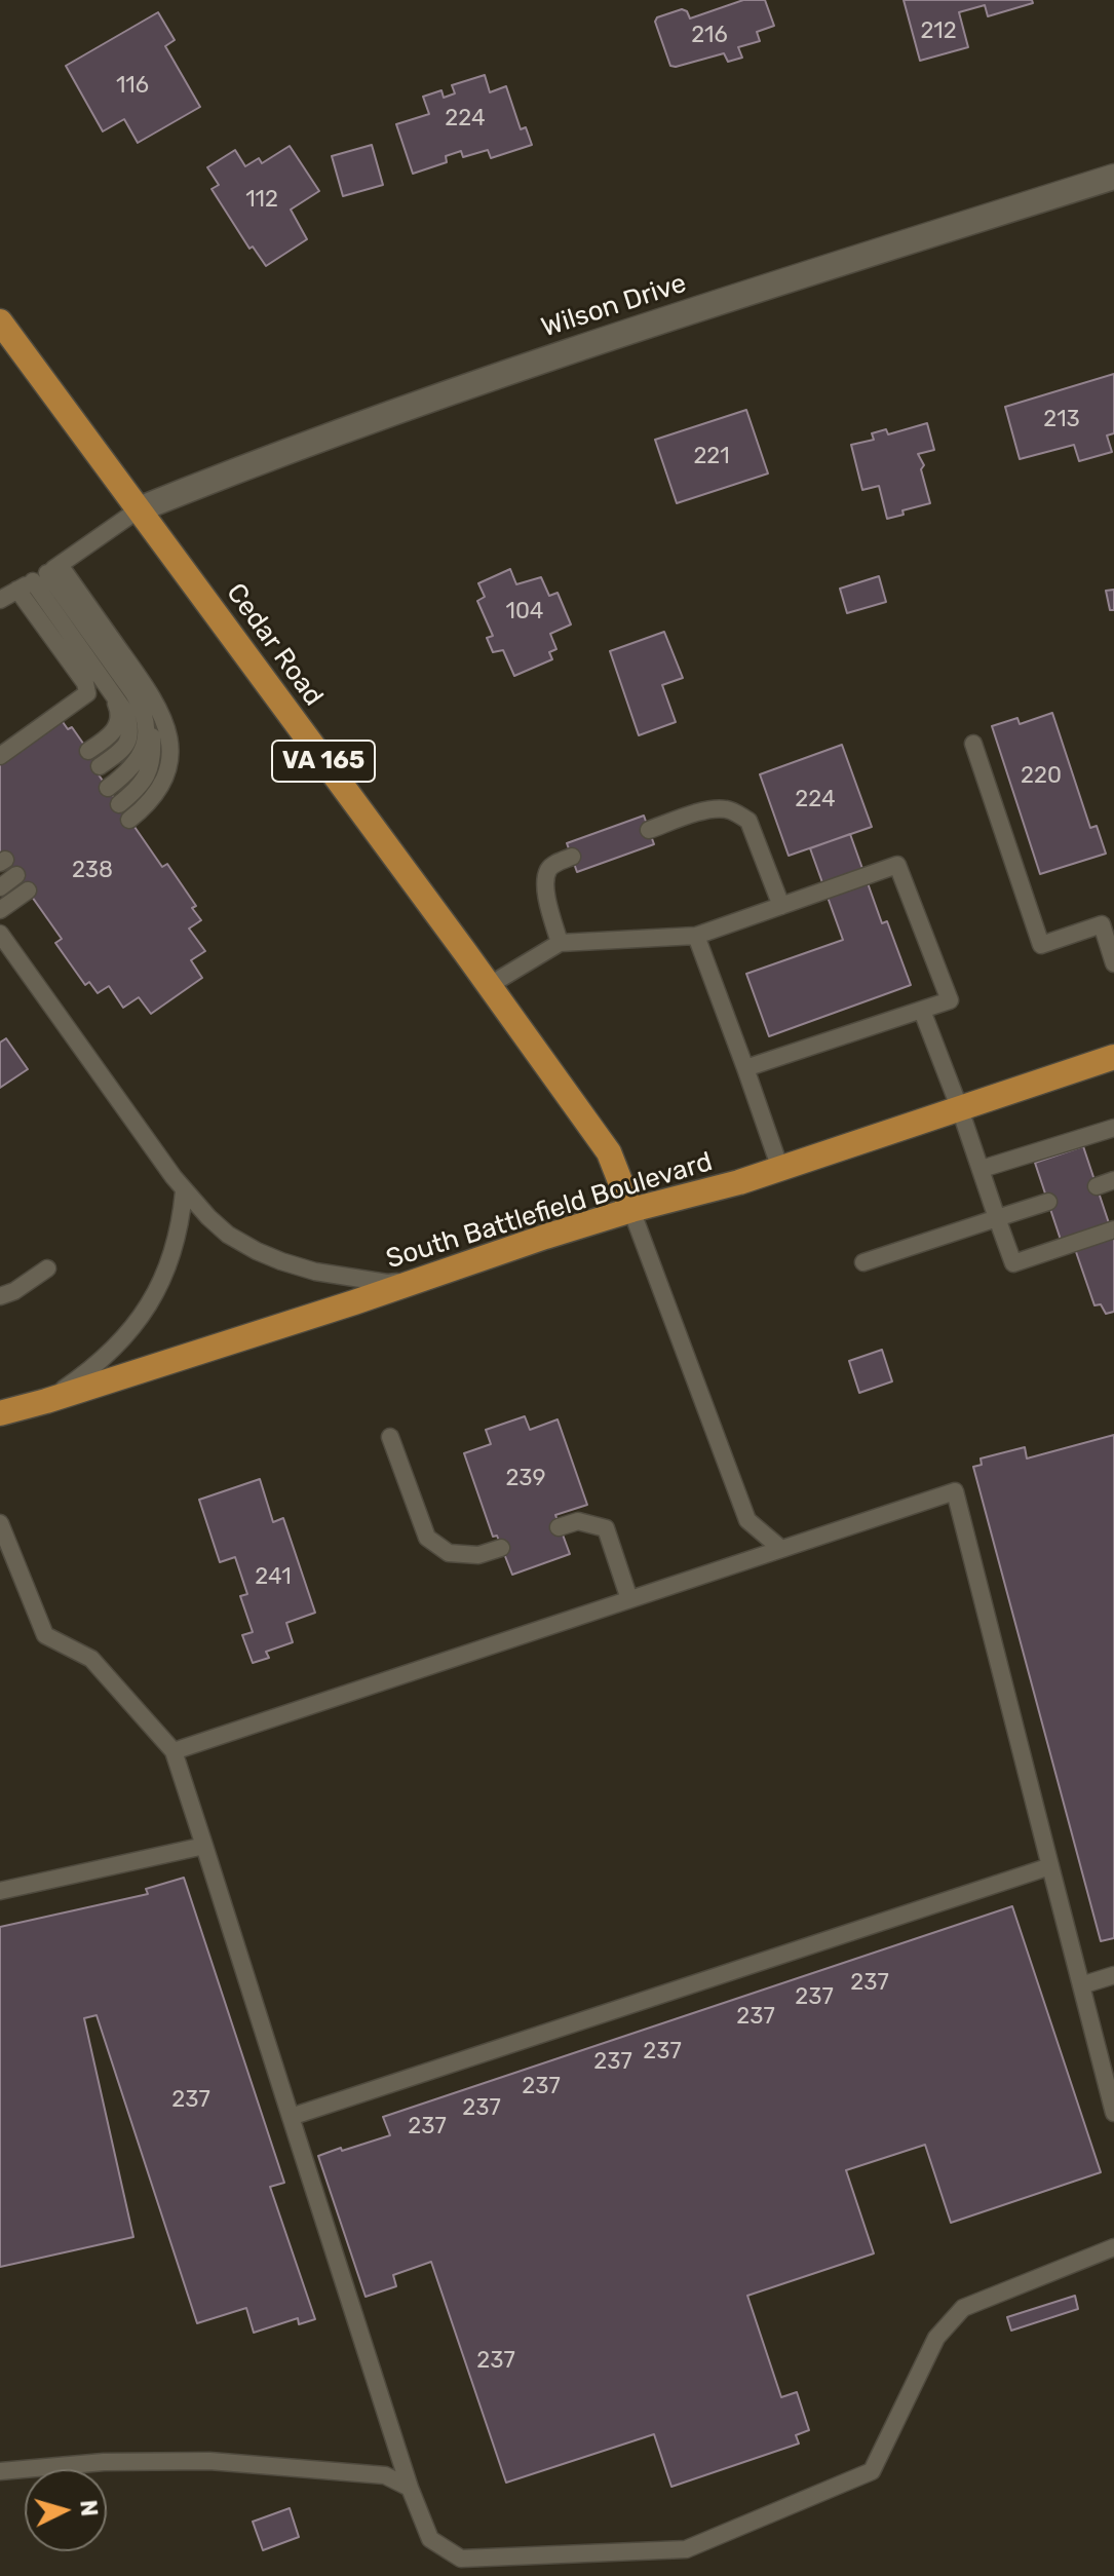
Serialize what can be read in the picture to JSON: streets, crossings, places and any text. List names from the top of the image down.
{
  "streets": {
    "main road": ["Cedar Road", "VA 165", "South Battlefield Boulevard"],
    "street": ["Wilson Drive"]
  },
  "crossings": [
    ["Wilson Drive", "Cedar Road"],
    ["Cedar Road", "South Battlefield Boulevard"]
  ],
  "house_numbers": [
    "212",
    "216",
    "116",
    "224",
    "112",
    "213",
    "221",
    "104",
    "220",
    "224",
    "238",
    "239",
    "241",
    "237",
    "237",
    "237",
    "237",
    "237",
    "237",
    "237",
    "237",
    "237",
    "237"
  ],
  "north": "right"
}
